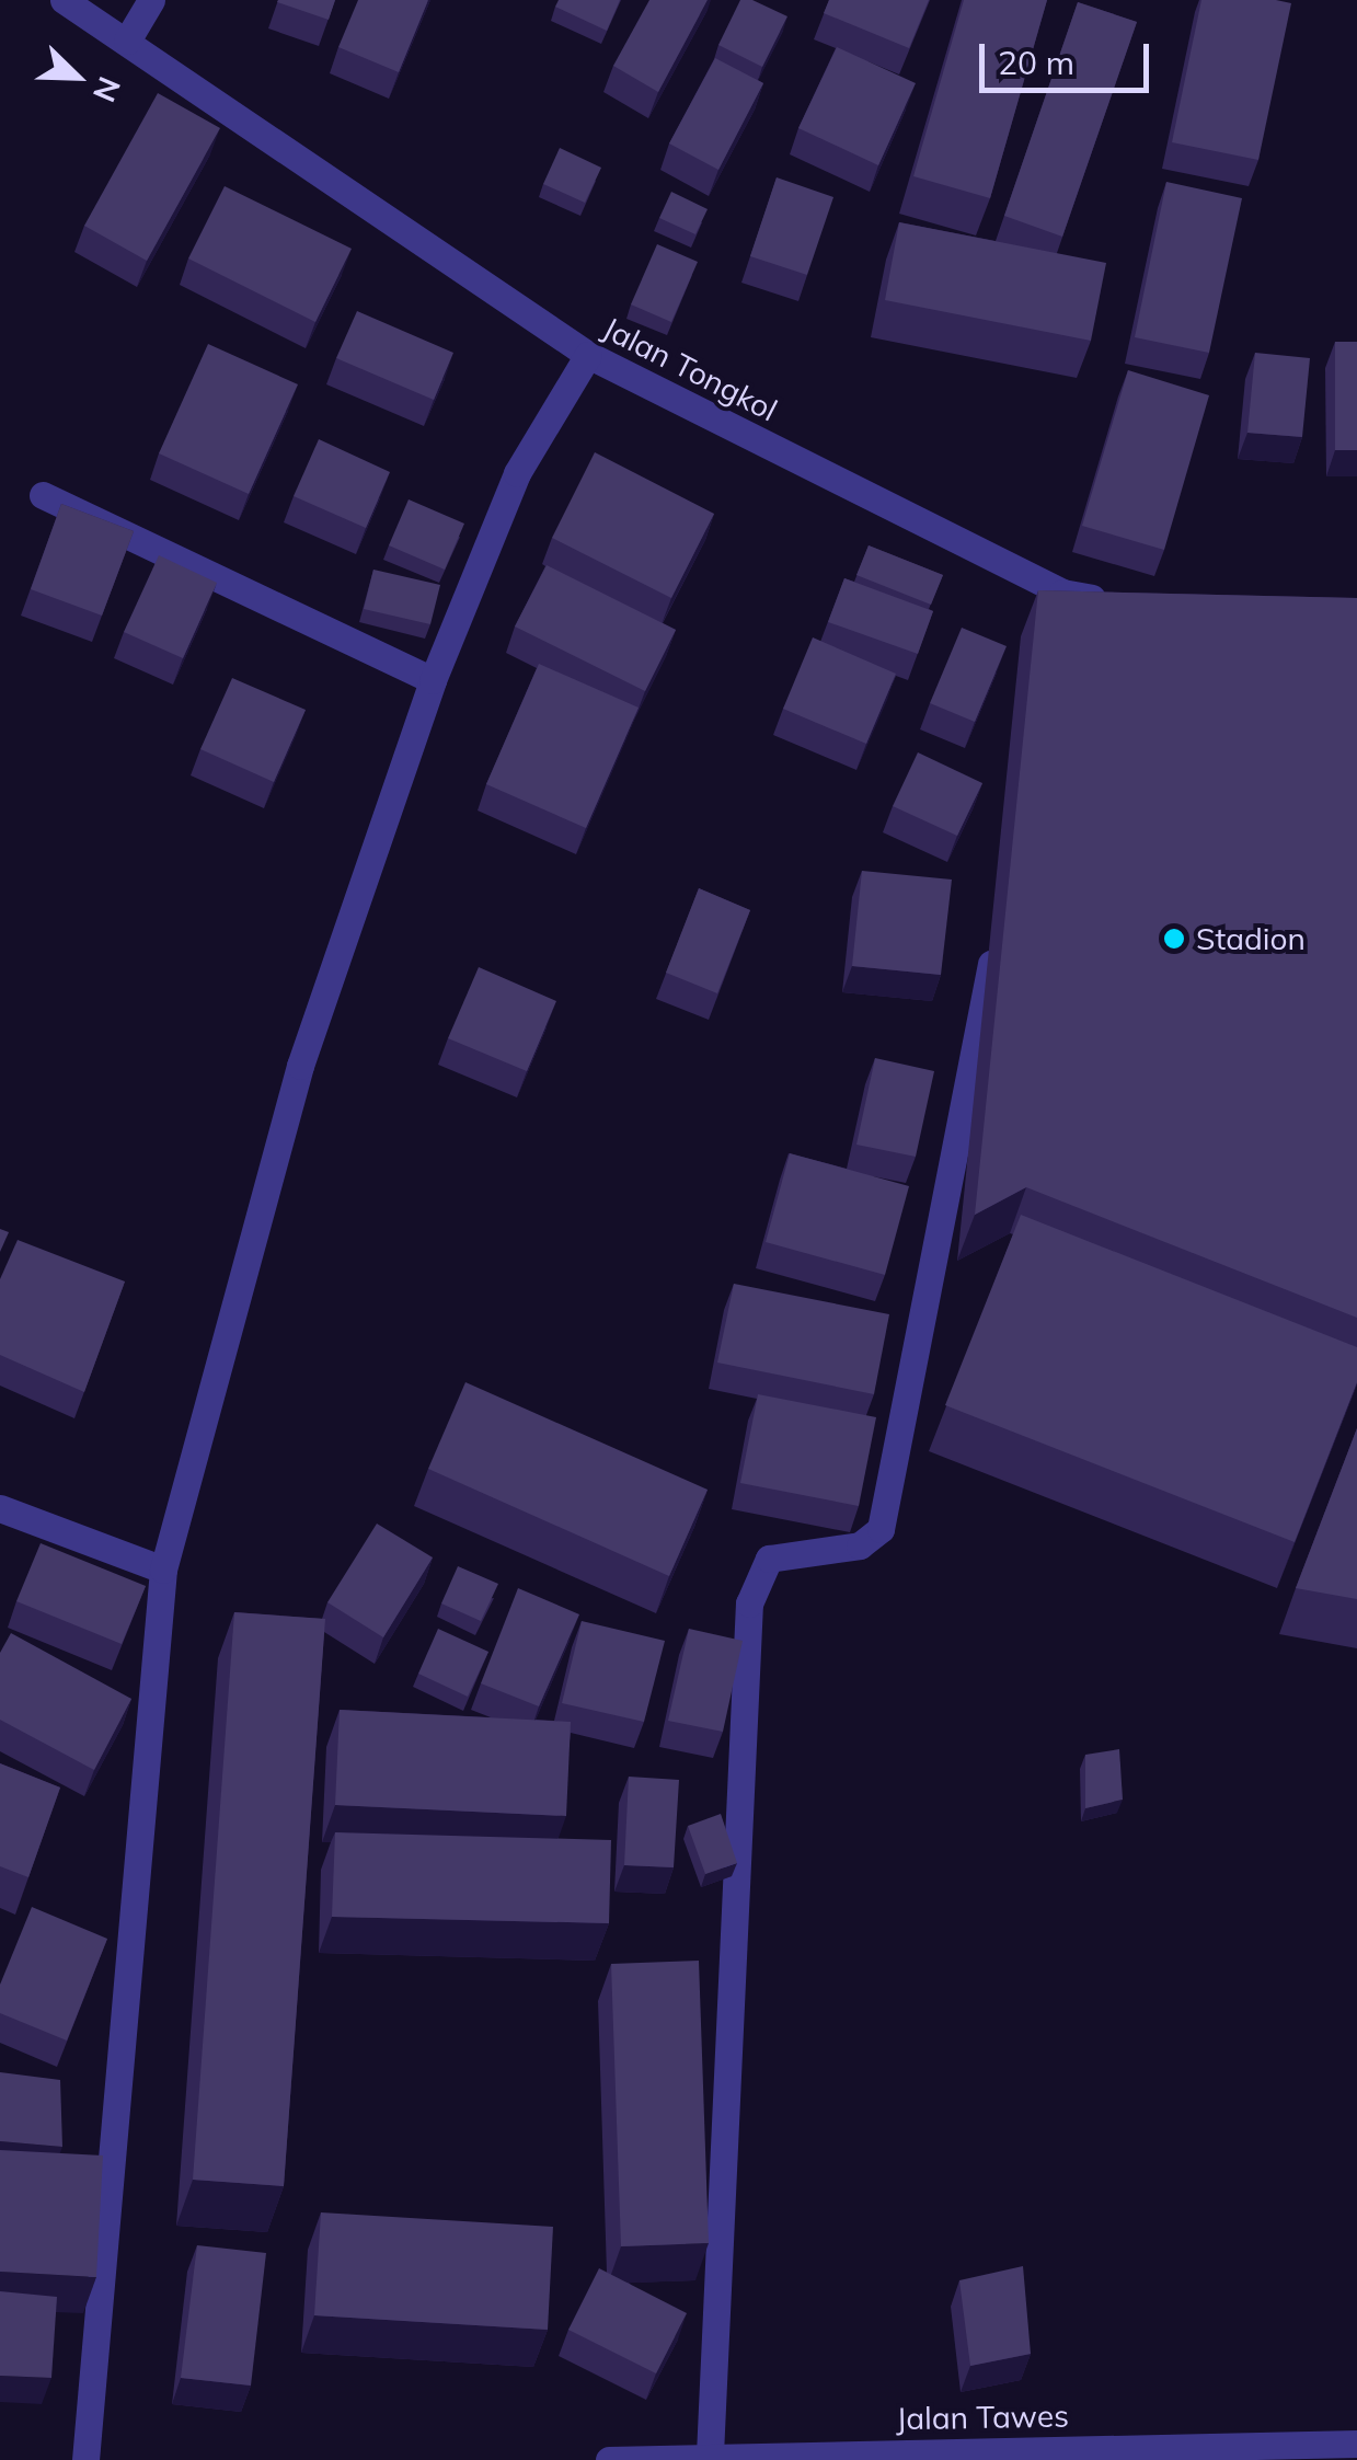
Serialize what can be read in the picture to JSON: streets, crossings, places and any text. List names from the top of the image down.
{
  "streets": {
    "street": ["Jalan Tongkol", "Jalan Tawes"]
  },
  "places": ["Stadion"],
  "scale_bar": "20 m",
  "north": "bottom right"
}
